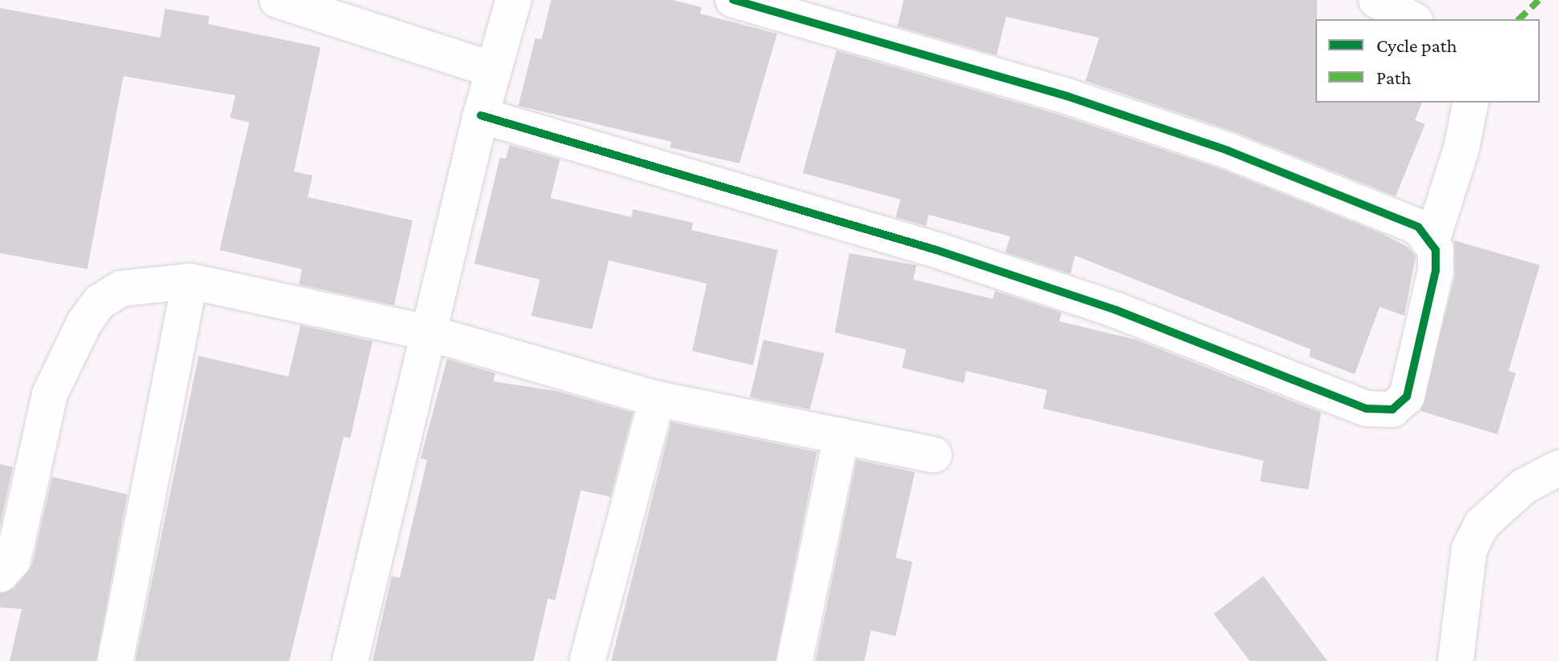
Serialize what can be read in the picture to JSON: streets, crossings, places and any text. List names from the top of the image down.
{
  "legend": ["Cycle path", "Path"]
}
